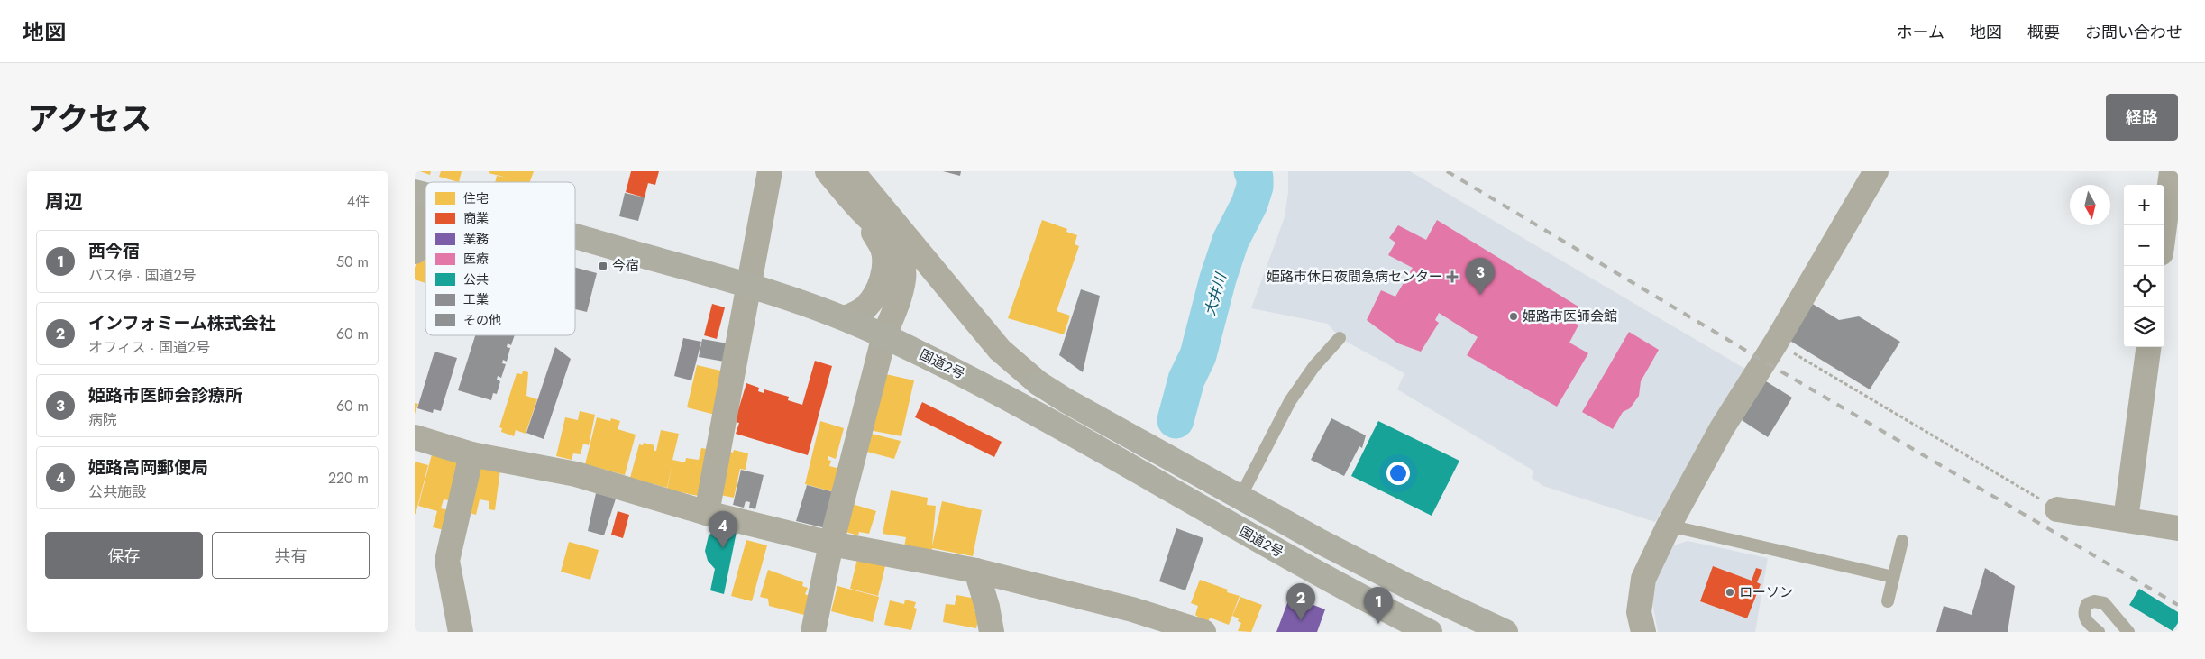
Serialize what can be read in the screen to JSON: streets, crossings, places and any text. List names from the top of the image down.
{
  "streets": {
    "highway": ["国道2号"]
  },
  "water": ["大井川"],
  "places": {
    "transit": ["今宿"],
    "health": ["姫路市休日夜間急病センター"],
    "other": ["姫路市医師会館", "ローソン"]
  },
  "legend": [
    "住宅",
    "商業",
    "業務",
    "医療",
    "公共",
    "工業",
    "その他"
  ],
  "north": "bottom",
  "page": {
    "header": "地図",
    "nav": [
      "ホーム",
      "地図",
      "概要",
      "お問い合わせ"
    ],
    "title": "アクセス",
    "buttons": [
      "経路",
      ["保存", "共有"]
    ],
    "heading": ["周辺", "4件"],
    "map_buttons": ["+", "−"],
    "list": [
      {
        "mark": "1",
        "name": "西今宿",
        "note": "バス停 · 国道2号",
        "value": "50 m"
      },
      {
        "mark": "2",
        "name": "インフォミーム株式会社",
        "note": "オフィス · 国道2号",
        "value": "60 m"
      },
      {
        "mark": "3",
        "name": "姫路市医師会診療所",
        "note": "病院",
        "value": "60 m"
      },
      {
        "mark": "4",
        "name": "姫路高岡郵便局",
        "note": "公共施設",
        "value": "220 m"
      }
    ],
    "pins": [
      "3",
      "4",
      "2",
      "1"
    ]
  }
}
